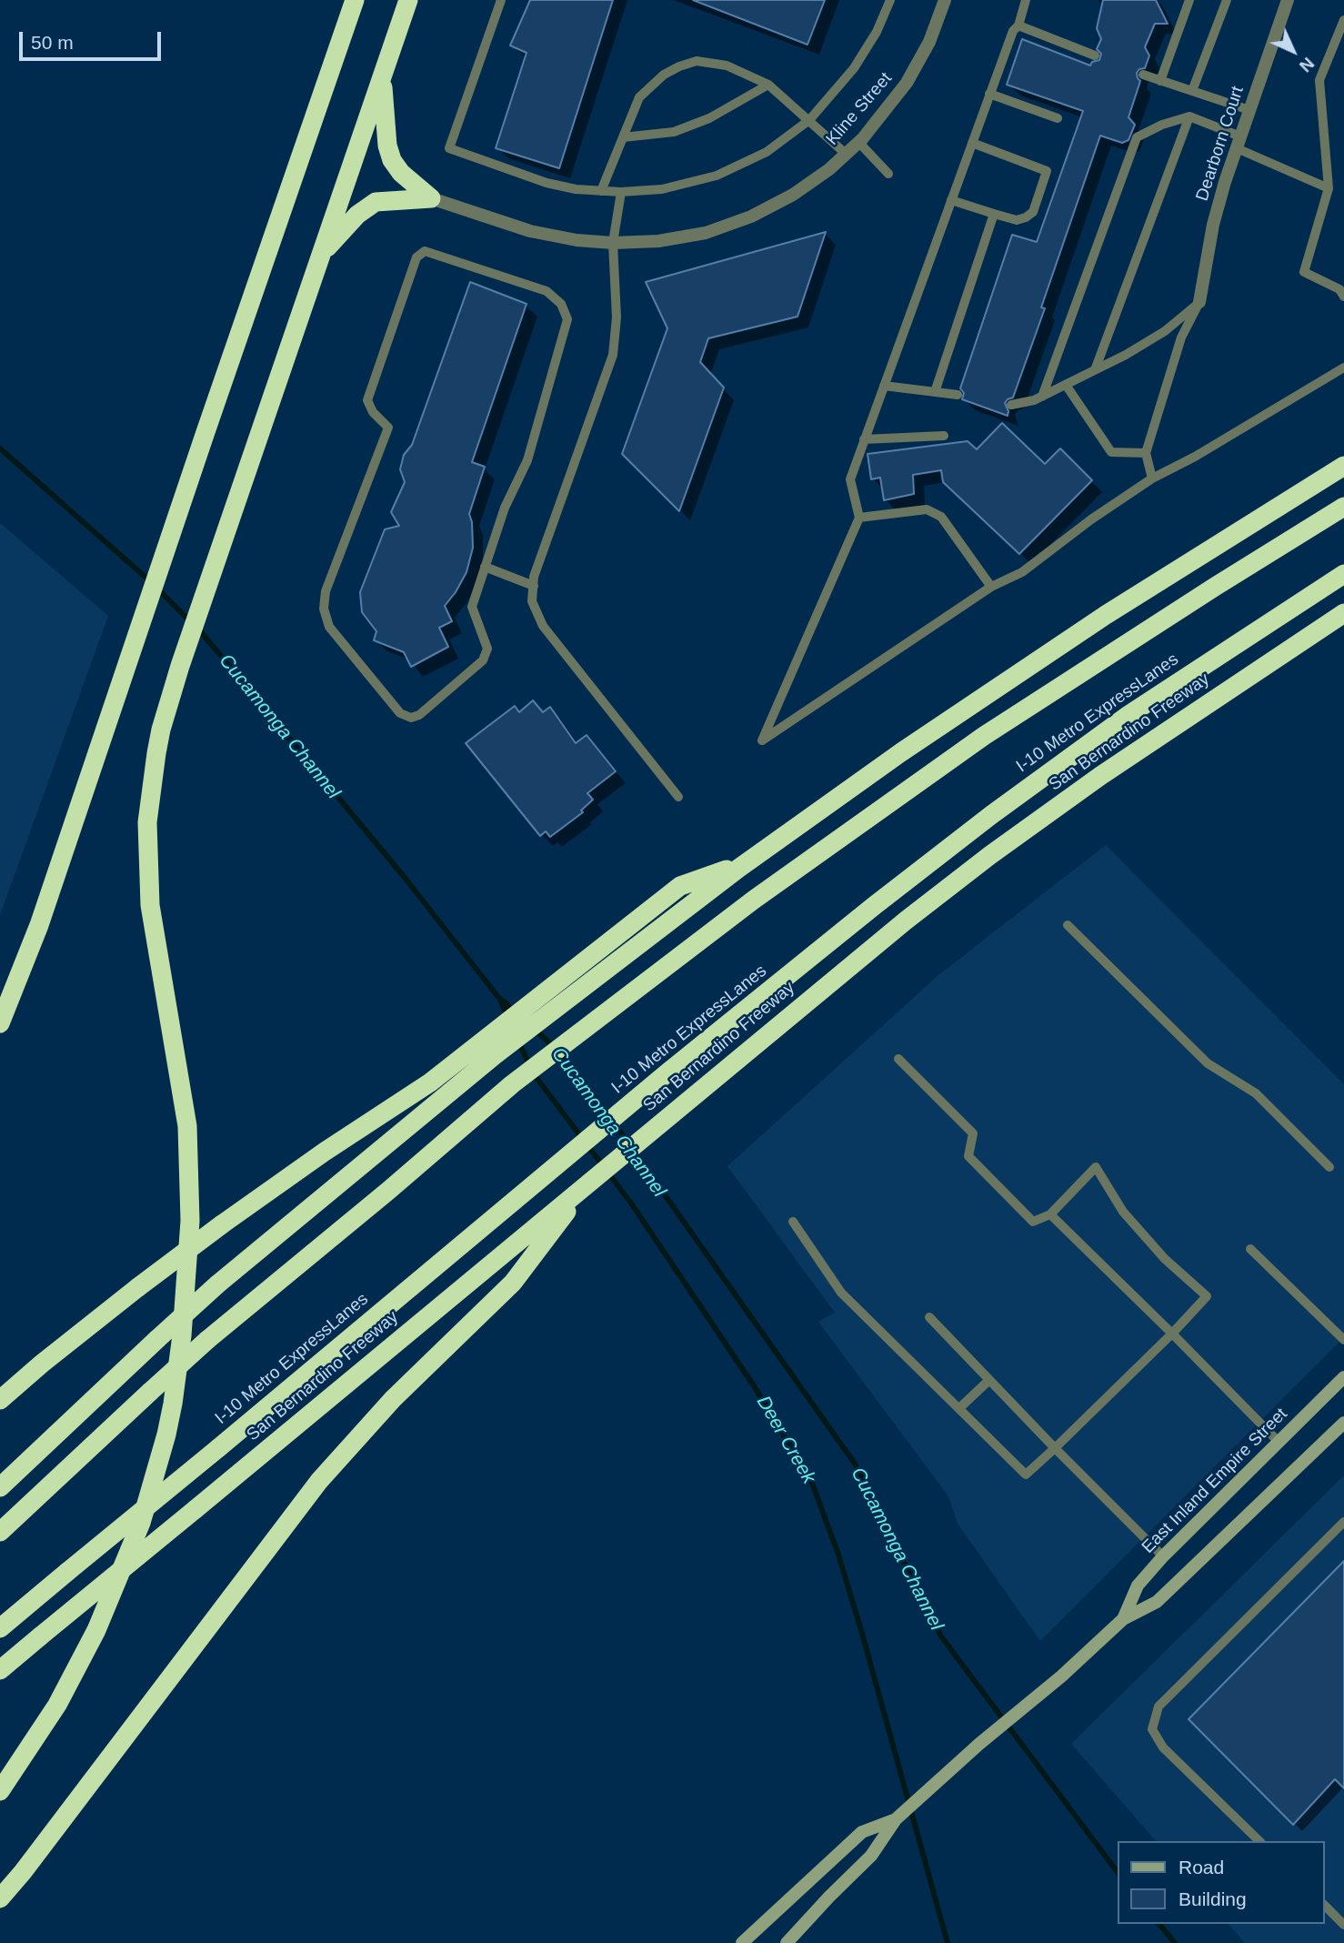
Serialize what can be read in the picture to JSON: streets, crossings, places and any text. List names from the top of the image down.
{
  "streets": {
    "highway": ["I-10 Metro ExpressLanes", "San Bernardino Freeway"],
    "main road": ["East Inland Empire Street"],
    "street": ["Kline Street", "Dearborn Court"]
  },
  "water": ["Cucamonga Channel", "Deer Creek"],
  "legend": ["Road", "Building"],
  "scale_bar": "50 m",
  "north": "bottom right"
}
